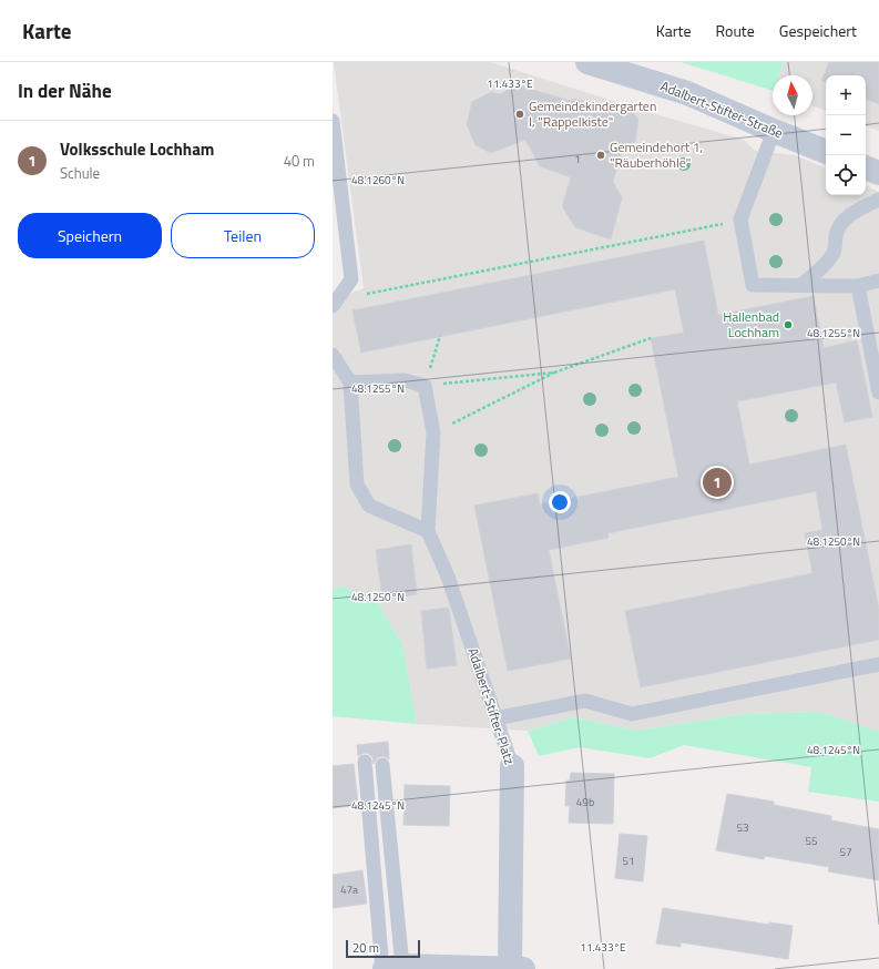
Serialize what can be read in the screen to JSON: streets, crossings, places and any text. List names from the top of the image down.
{
  "streets": {
    "street": ["Adalbert-Stifter-Straße", "Adalbert-Stifter-Platz"]
  },
  "places": ["Gemeindekindergarten I, \"Rappelkiste\"", "Gemeindehort 1, \"Räuberhöhle\"", "Hallenbad Lochham"],
  "house_numbers": [
    "1",
    "49b",
    "53",
    "55",
    "57",
    "51",
    "47a"
  ],
  "scale_bar": "20 m",
  "north": "top",
  "page": {
    "header": "Karte",
    "nav": ["Karte", "Route", "Gespeichert"],
    "heading": "In der Nähe",
    "map_buttons": ["+", "−"],
    "list": [
      {
        "mark": "1",
        "name": "Volksschule Lochham",
        "note": "Schule",
        "value": "40 m"
      }
    ],
    "buttons": ["Speichern", "Teilen"],
    "pins": "1",
    "scale": "20 m"
  },
  "coordinates": [
    "11.433°E",
    "48.1260°N",
    "48.1255°N",
    "48.1250°N",
    "48.1245°N"
  ]
}
